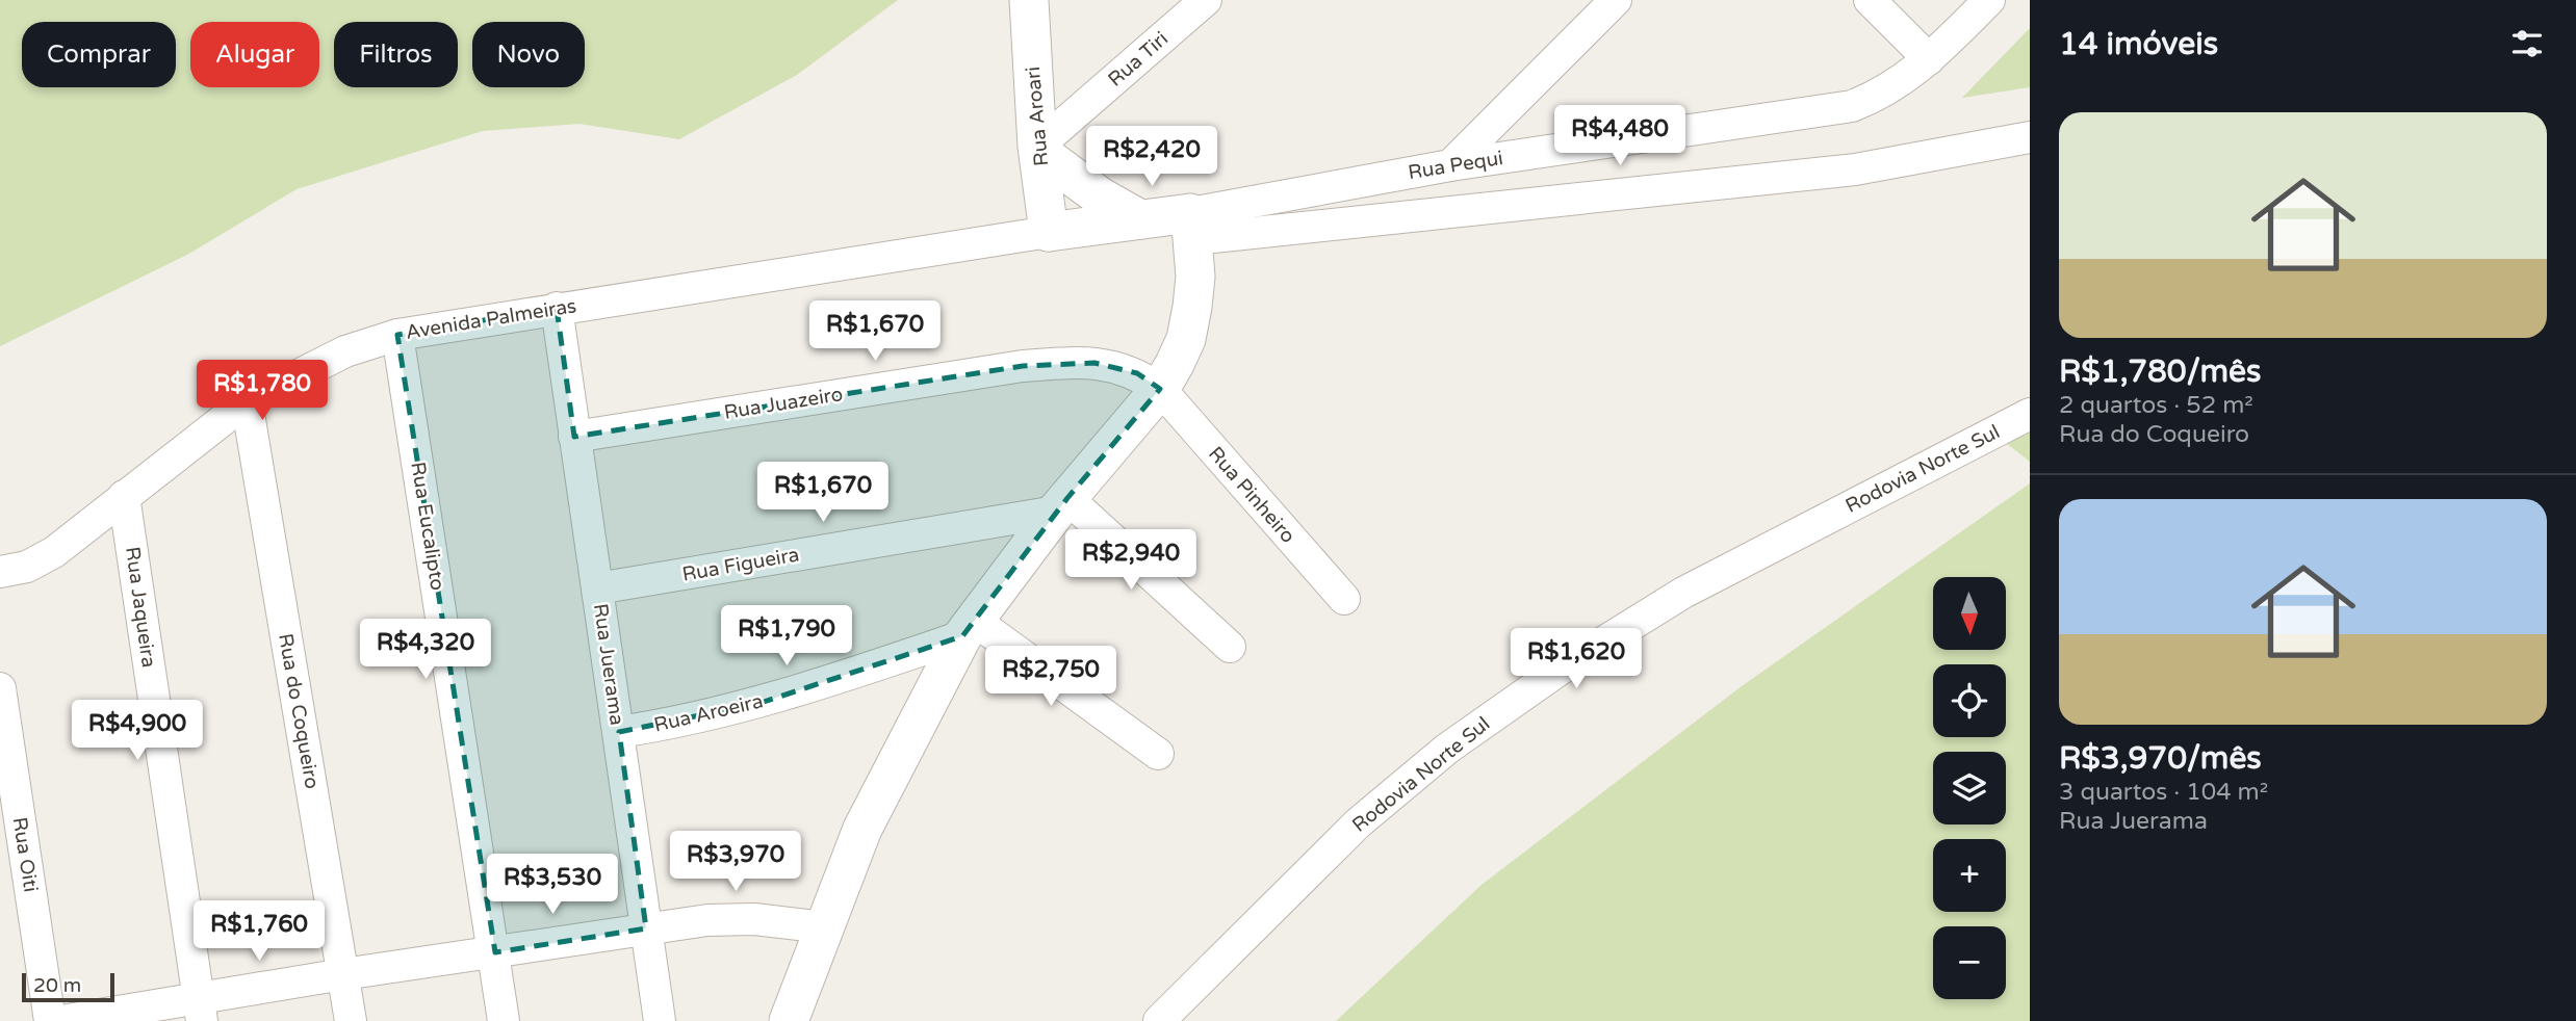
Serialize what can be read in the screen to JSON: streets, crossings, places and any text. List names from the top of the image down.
{
  "streets": {
    "street": [
      "Rua Tiri",
      "Rua Aroari",
      "Rua Pequi",
      "Avenida Palmeiras",
      "Rua Juazeiro",
      "Rodovia Norte Sul",
      "Rua Pinheiro",
      "Rua Eucalipto",
      "Rua Figueira",
      "Rua Jaqueira",
      "Rua Juerama",
      "Rua do Coqueiro",
      "Rua Aroeira",
      "Rua Oiti"
    ]
  },
  "crossings": [
    ["Rua Tiri", "Rua Aroari"],
    ["Rua Aroari", "Avenida Palmeiras"],
    ["Avenida Palmeiras", "Rua Eucalipto"],
    ["Avenida Palmeiras", "Rua Jaqueira"],
    ["Avenida Palmeiras", "Rua Juerama"],
    ["Avenida Palmeiras", "Rua do Coqueiro"],
    ["Rua Juazeiro", "Rua Pinheiro"],
    ["Rua Juazeiro", "Rua Juerama"],
    ["Rua Figueira", "Rua Juerama"],
    ["Rua Juerama", "Rua Aroeira"]
  ],
  "scale_bar": "20 m",
  "north": "bottom",
  "page": {
    "heading": "14 imóveis",
    "chip": [
      "Comprar",
      "Alugar",
      "Filtros",
      "Novo"
    ],
    "list": [
      {
        "name": "R$1,780/mês",
        "note": "2 quartos · 52 m² · Rua do Coqueiro"
      },
      {
        "name": "R$3,970/mês",
        "note": "3 quartos · 104 m² · Rua Juerama"
      }
    ],
    "price": [
      "R$4,480",
      "R$2,420",
      "R$1,670",
      "R$1,780",
      "R$1,670",
      "R$2,940",
      "R$1,790",
      "R$4,320",
      "R$1,620",
      "R$2,750",
      "R$4,900",
      "R$3,970",
      "R$3,530",
      "R$1,760"
    ],
    "map_buttons": ["+", "−"],
    "scale": "20 m"
  }
}
